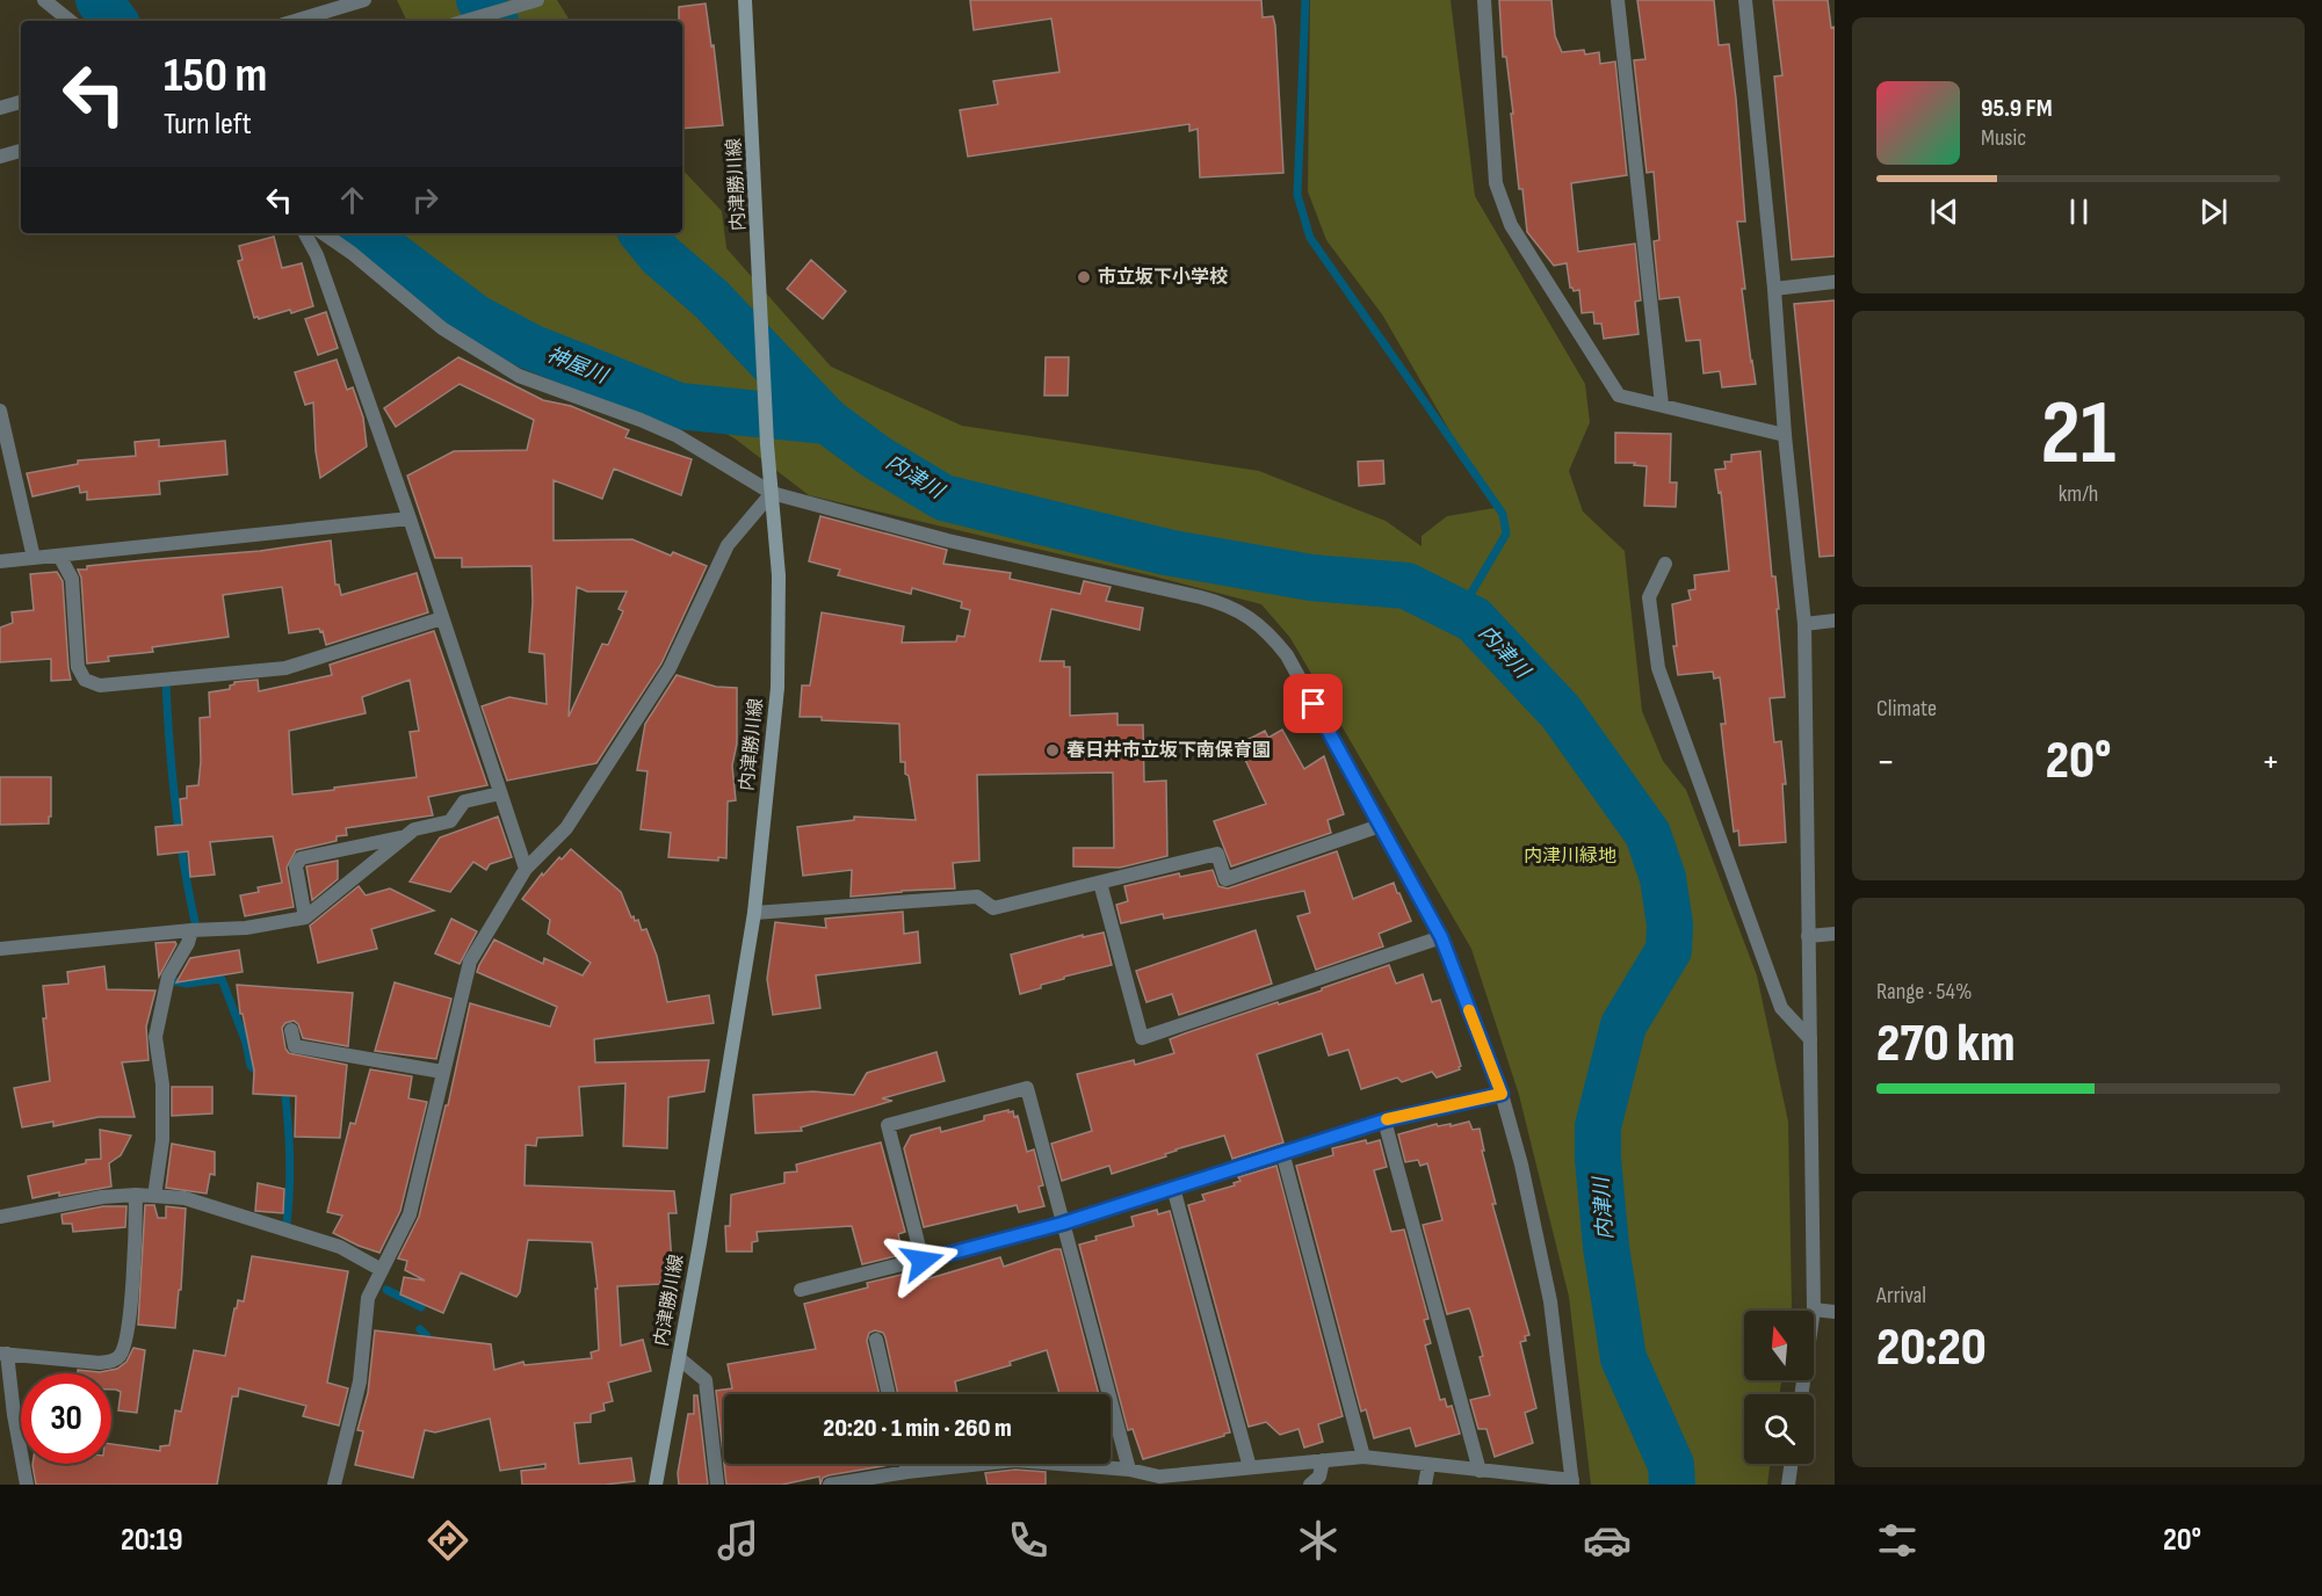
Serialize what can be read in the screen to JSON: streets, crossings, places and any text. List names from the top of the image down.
{
  "streets": {
    "main road": ["内津勝川線"]
  },
  "water": ["神屋川", "内津川"],
  "parks": ["内津川緑地"],
  "places": ["市立坂下小学校", "春日井市立坂下南保育園"],
  "north": "top",
  "page": {
    "turn": ["150 m", "Turn left"],
    "song": ["95.9 FM", "Music"],
    "tile": [
      ["21", "km/h"],
      "Climate",
      ["Range · 54%", "270 km"],
      ["Arrival", "20:20"]
    ],
    "heat": ["−", "20°", "+"],
    "limit": "30",
    "trip": "20:20 · 1 min · 260 m",
    "tabs": ["20:19", "20°"]
  }
}
